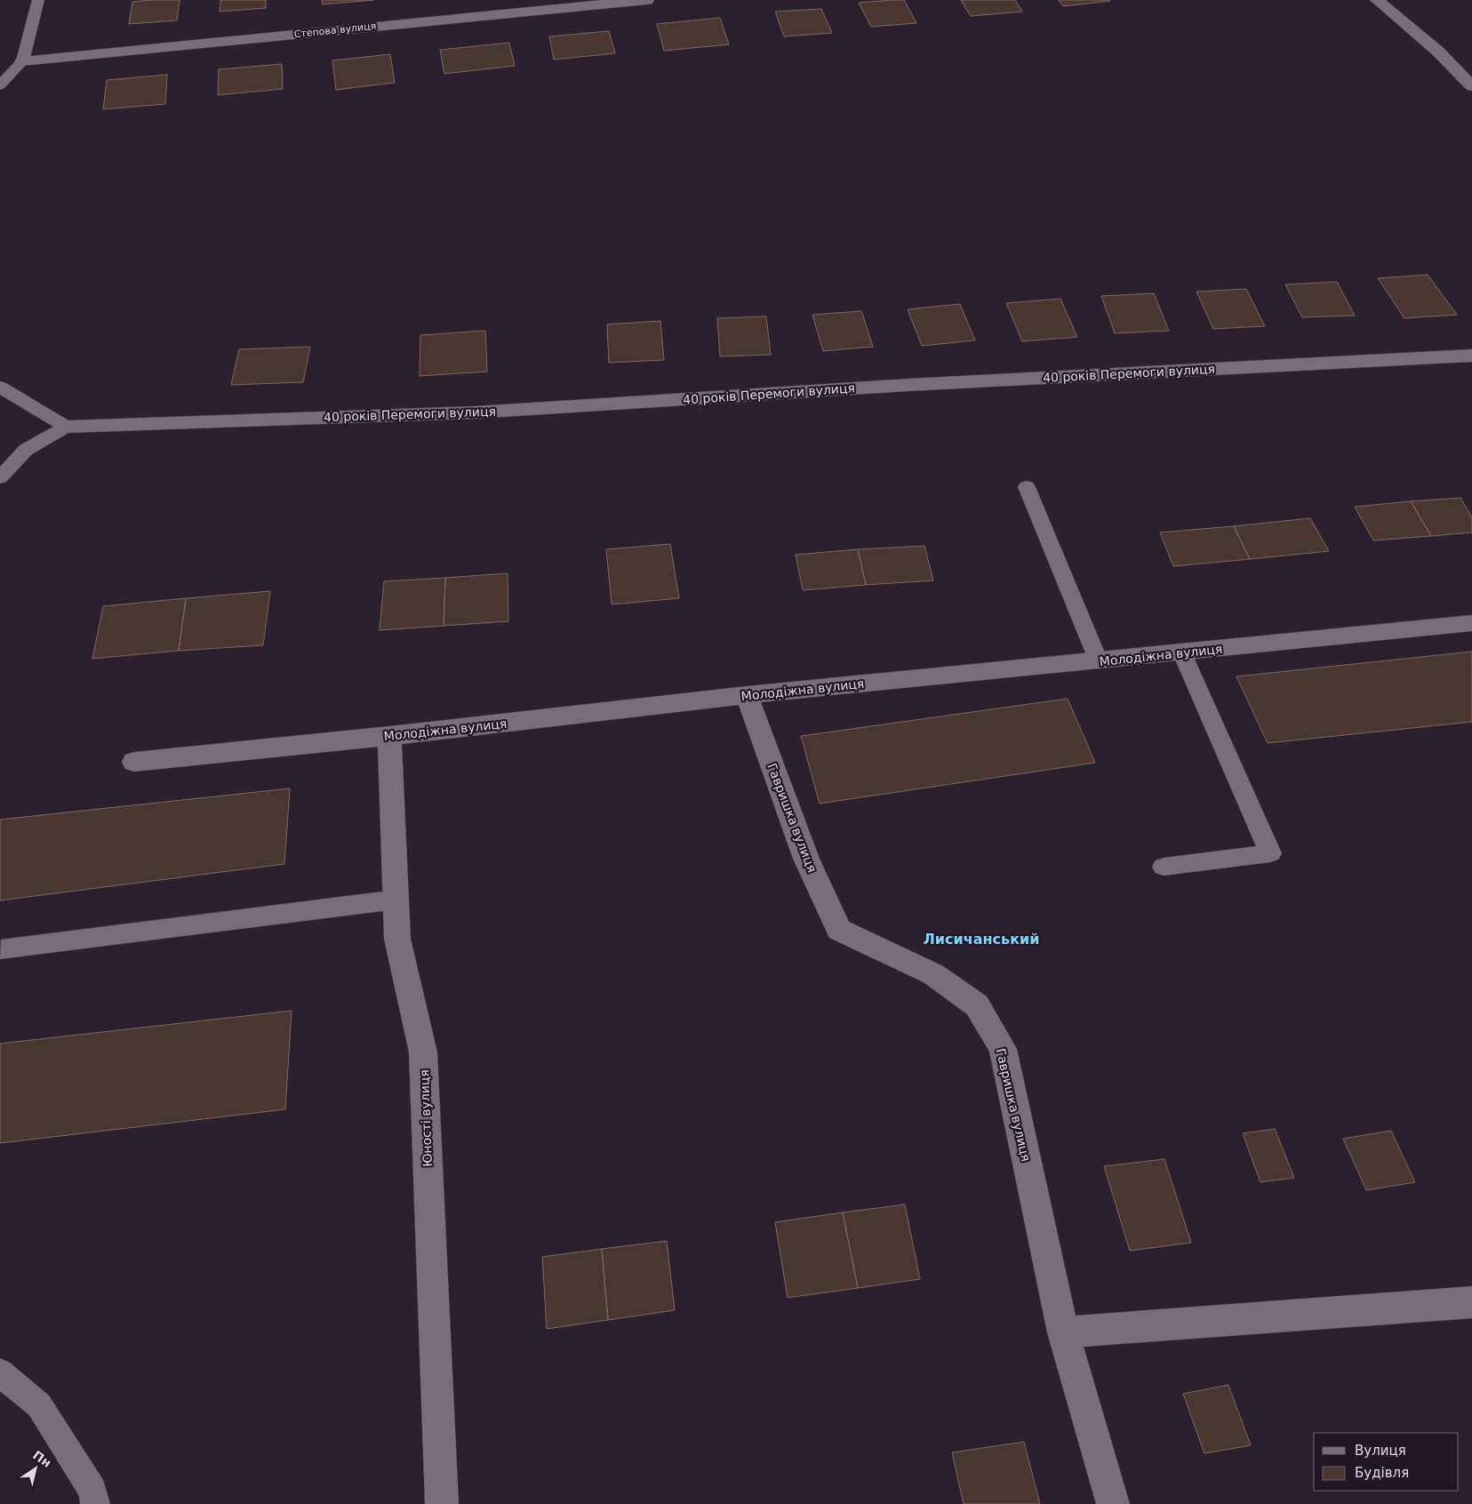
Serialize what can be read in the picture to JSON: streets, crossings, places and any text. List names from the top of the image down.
{
  "streets": {
    "street": [
      "Степова вулиця",
      "40 років Перемоги вулиця",
      "Молодіжна вулиця",
      "Гавришка вулиця",
      "Юності вулиця"
    ]
  },
  "crossings": [
    ["Молодіжна вулиця", "Гавришка вулиця"],
    ["Молодіжна вулиця", "Юності вулиця"]
  ],
  "districts": ["Лисичанський"],
  "legend": ["Вулиця", "Будівля"],
  "north": "top right"
}
